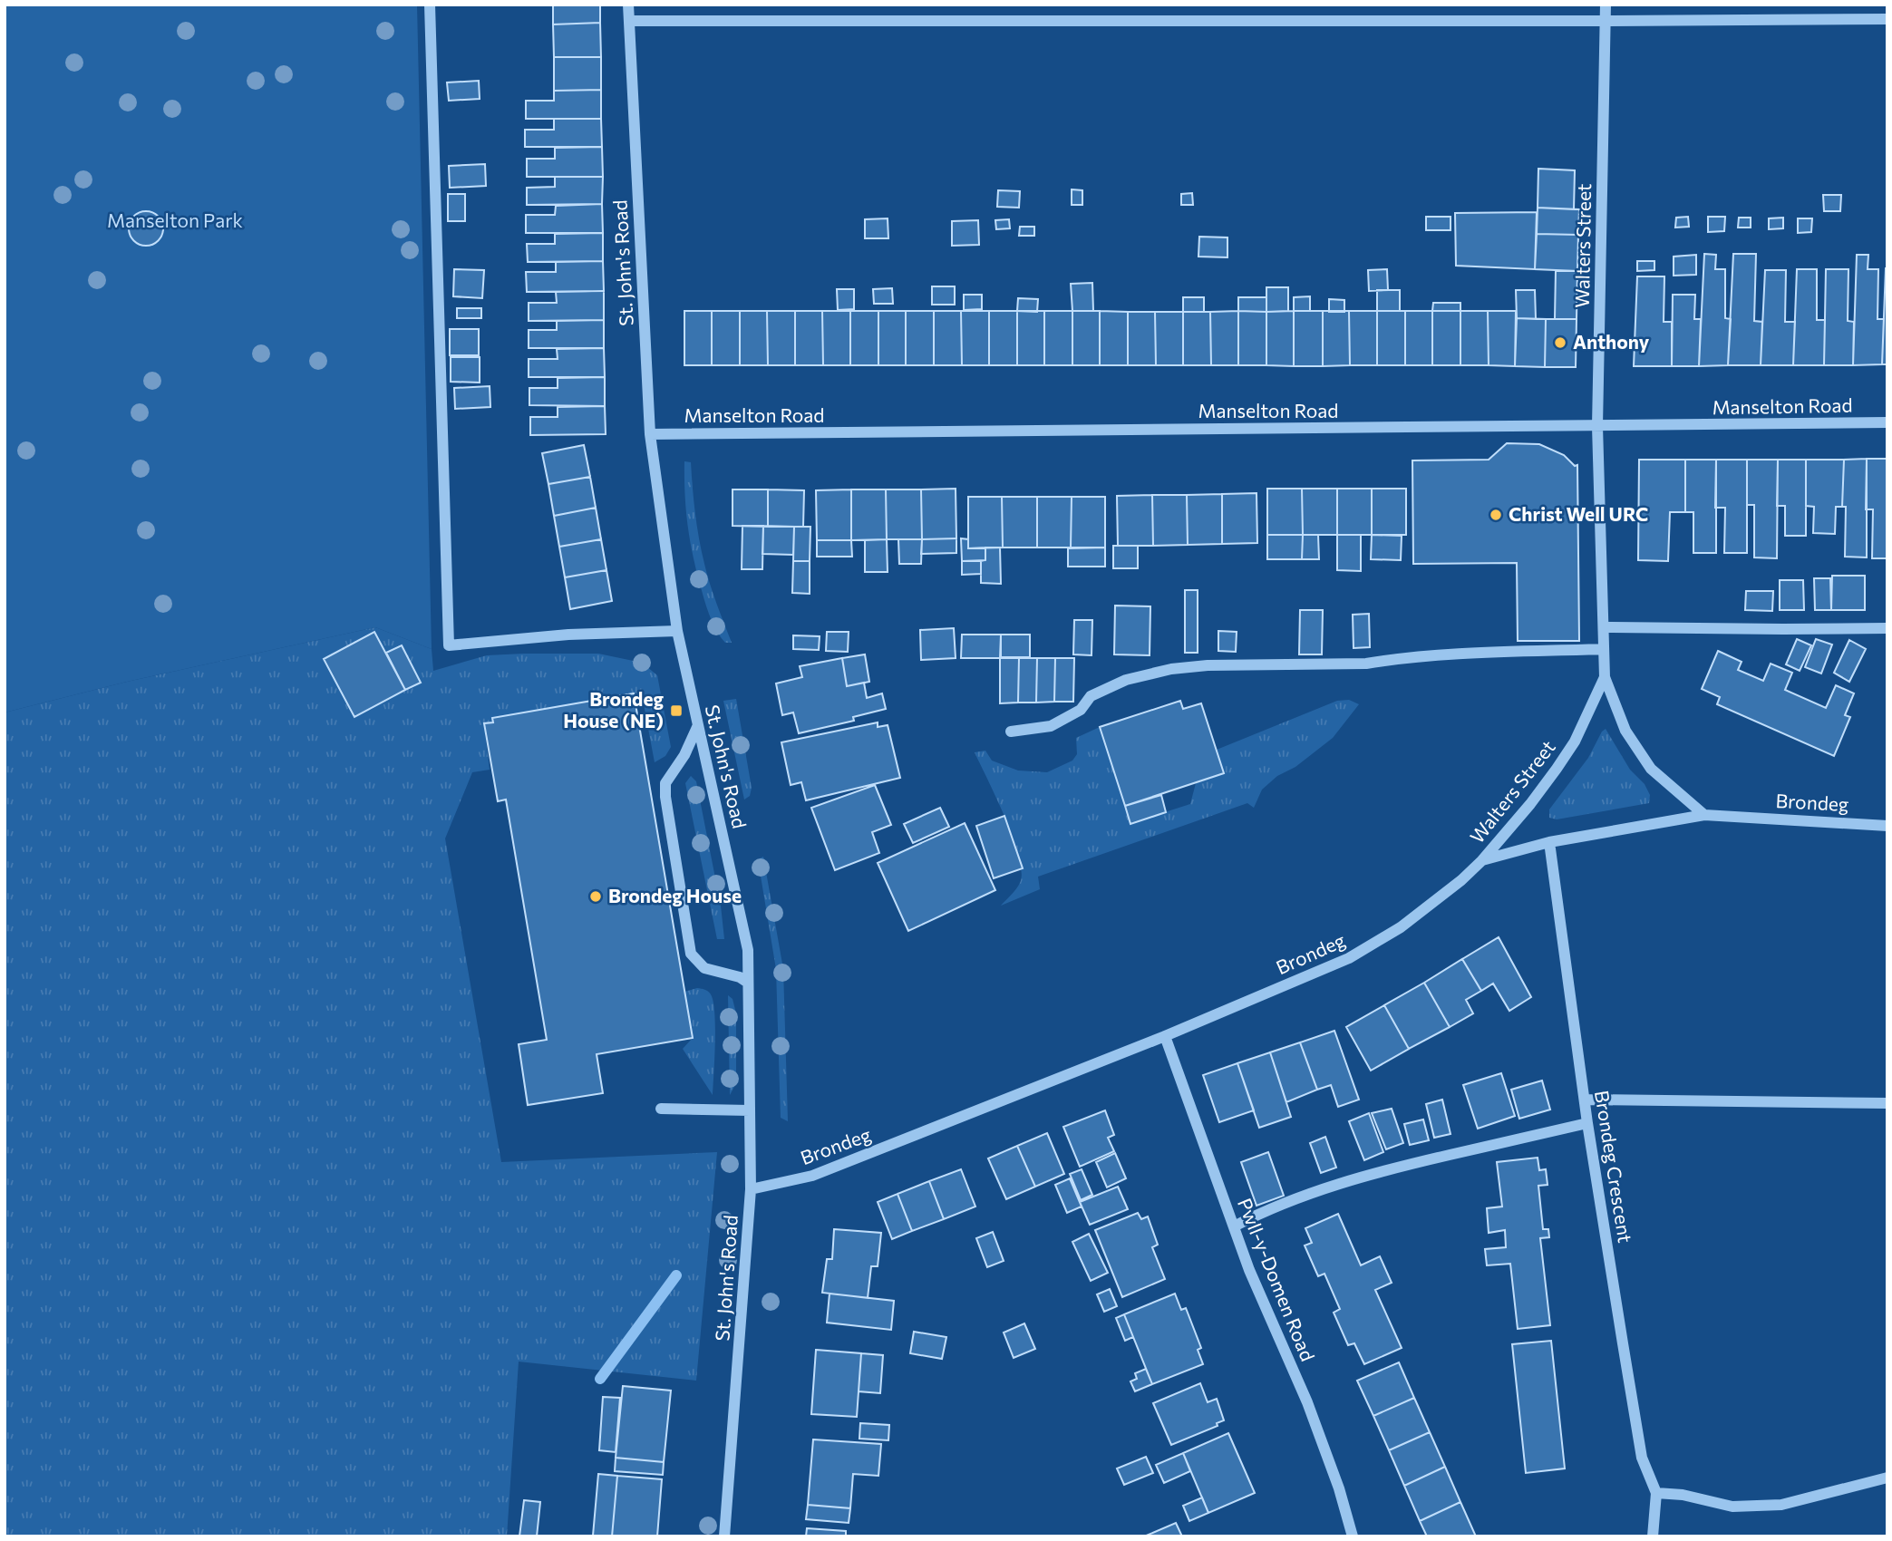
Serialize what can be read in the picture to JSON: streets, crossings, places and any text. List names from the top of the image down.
{
  "streets": {
    "street": [
      "Walters Street",
      "St. John's Road",
      "Manselton Road",
      "Brondeg",
      "Brondeg Crescent",
      "Pwll-y-Domen Road"
    ]
  },
  "crossings": [
    ["Walters Street", "Manselton Road"],
    ["Walters Street", "Brondeg"],
    ["St. John's Road", "Manselton Road"],
    ["St. John's Road", "Brondeg"],
    ["Brondeg", "Brondeg Crescent"],
    ["Brondeg", "Pwll-y-Domen Road"]
  ],
  "parks": ["Manselton Park"],
  "places": {
    "other": ["Anthony", "Christ Well URC", "Brondeg House"],
    "transit": ["Brondeg House (NE)"]
  }
}
